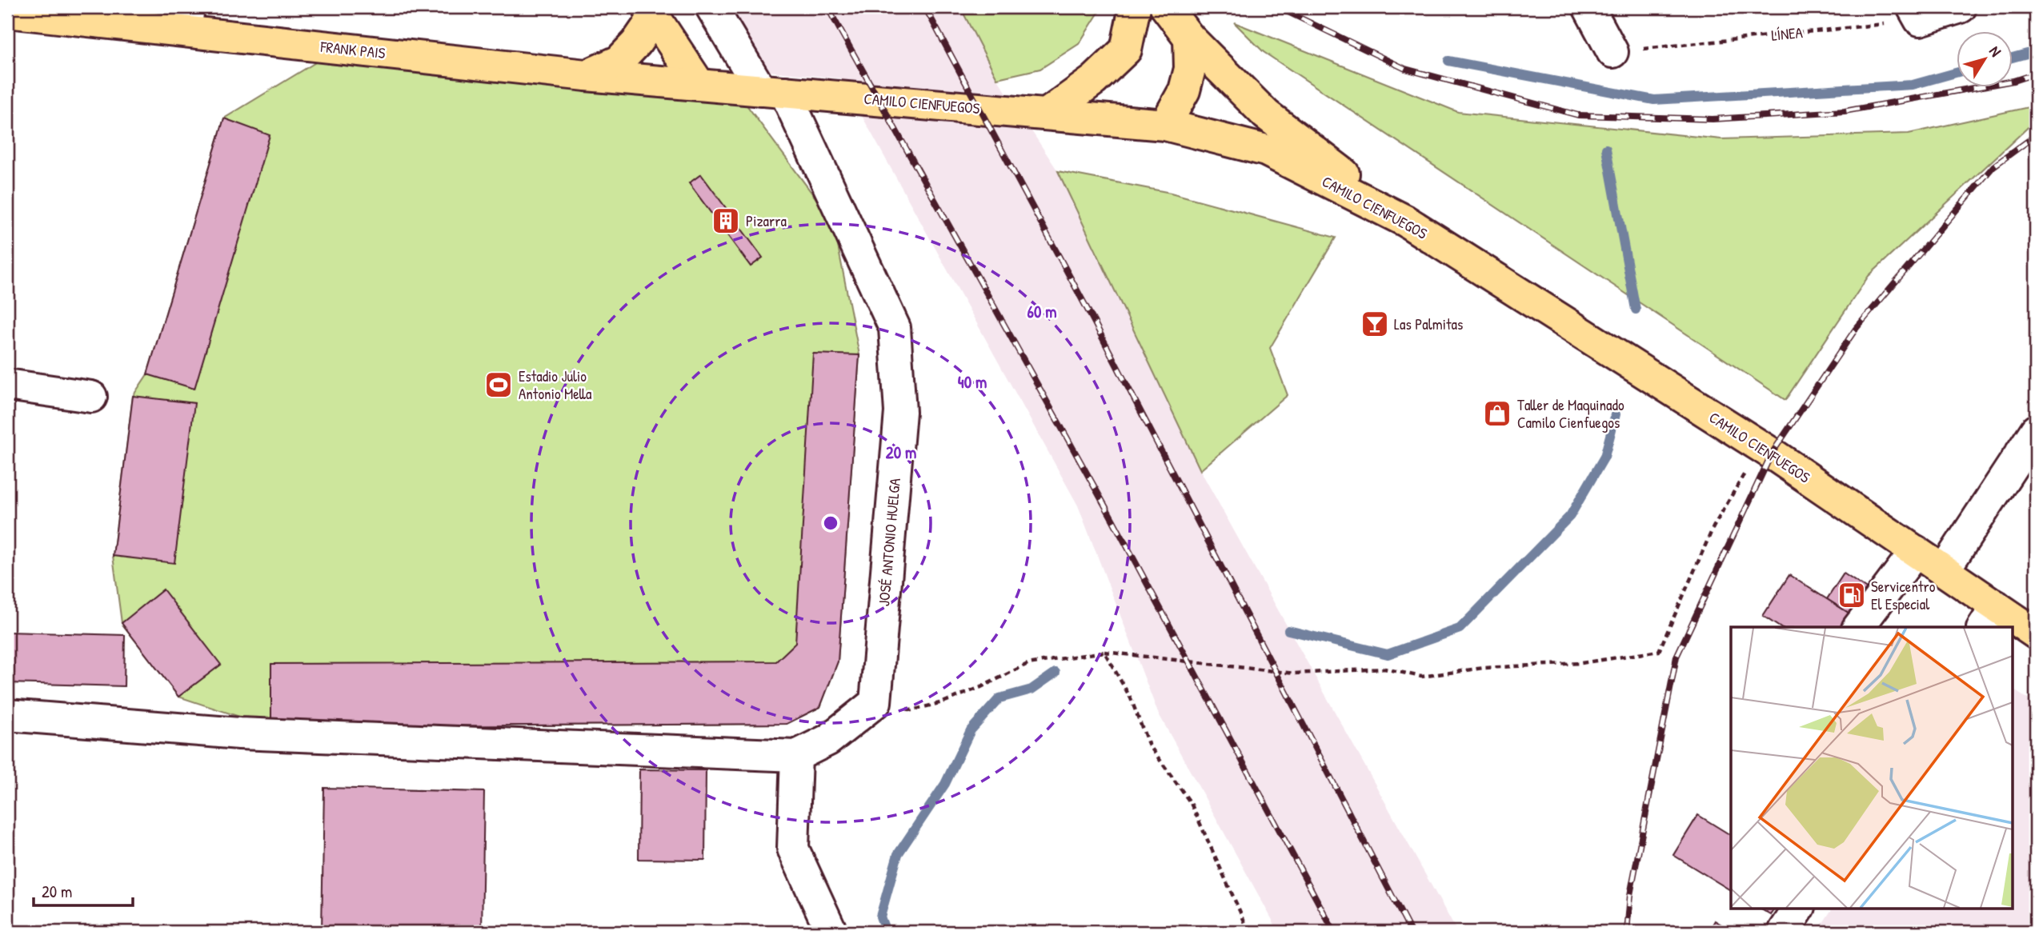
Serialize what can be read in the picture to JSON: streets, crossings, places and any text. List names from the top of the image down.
{
  "streets": {
    "main road": ["FRANK PAIS", "CAMILO CIENFUEGOS"],
    "street": ["JOSÉ ANTONIO HUELGA"],
    "path": ["LÍNEA"]
  },
  "crossings": [
    ["FRANK PAIS", "CAMILO CIENFUEGOS"],
    ["CAMILO CIENFUEGOS", "JOSÉ ANTONIO HUELGA"]
  ],
  "places": {
    "building": ["Pizarra"],
    "bar": ["Las Palmitas"],
    "sports": ["Estadio Julio Antonio Mella"],
    "shop": ["Taller de Maquinado Camilo Cienfuegos"],
    "fuel station": ["Servicentro El Especial"]
  },
  "scale_bar": "20 m",
  "north": "top right",
  "rings": ["60 m", "40 m", "20 m"]
}
